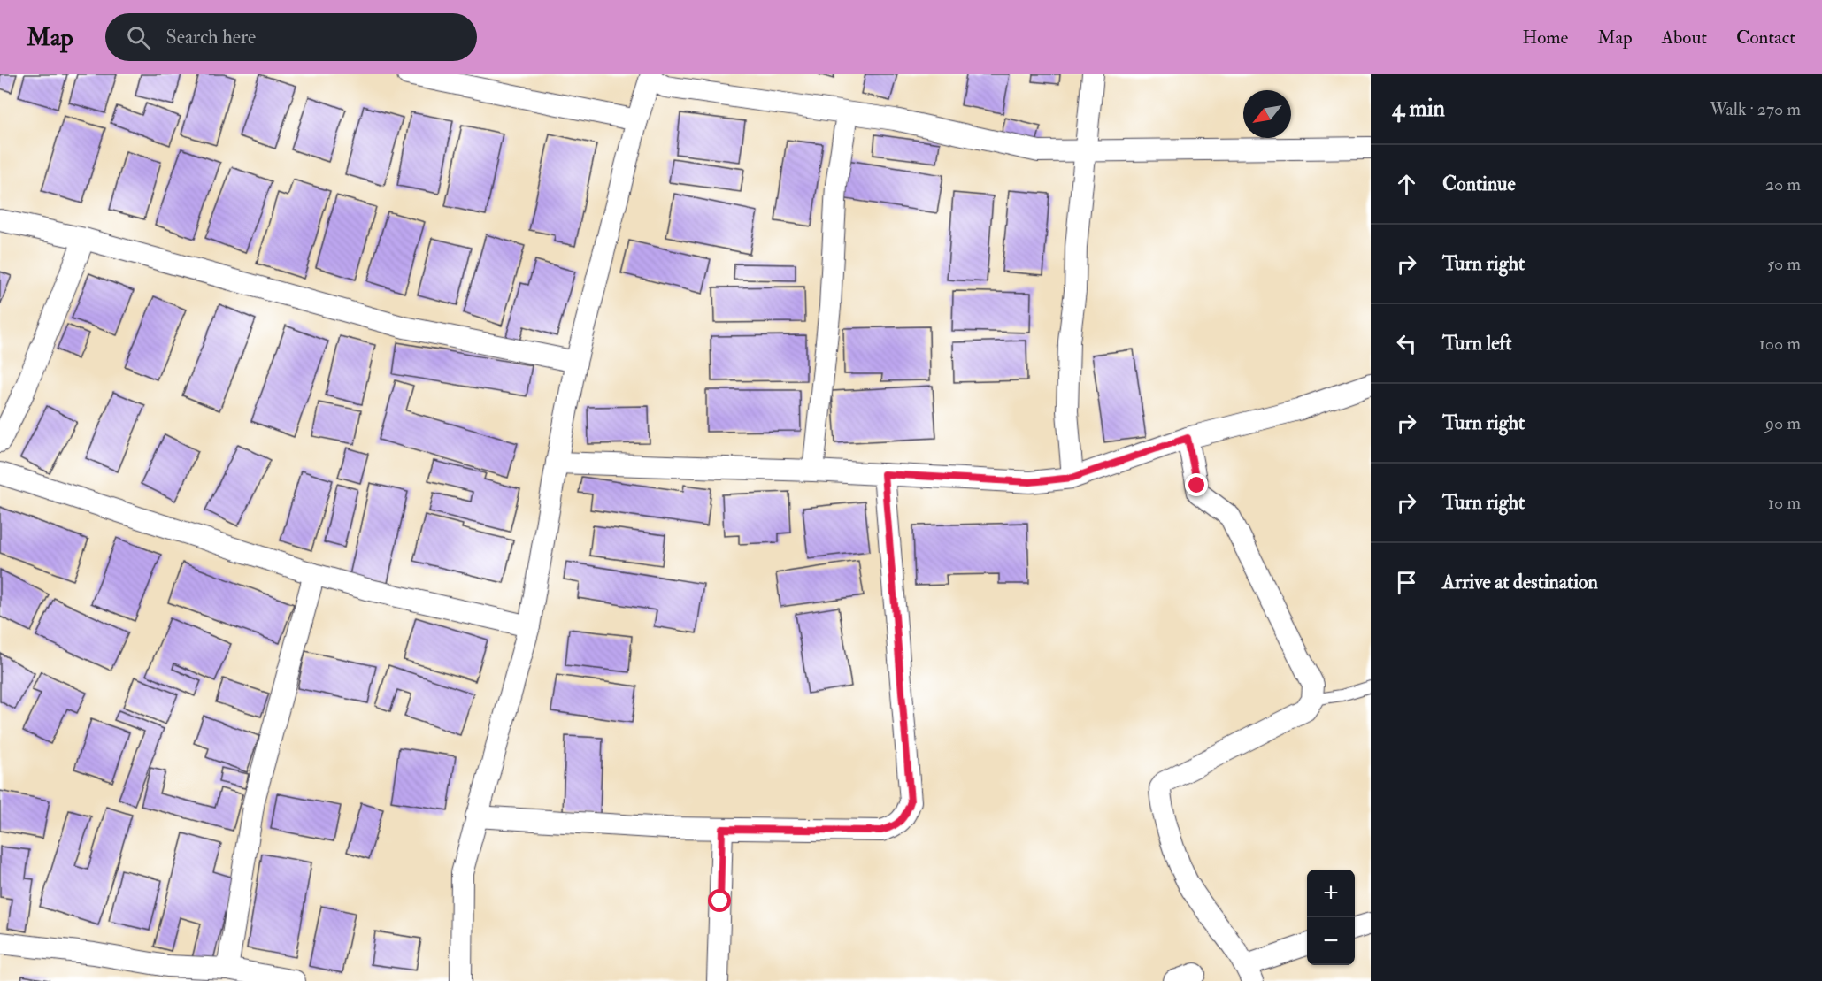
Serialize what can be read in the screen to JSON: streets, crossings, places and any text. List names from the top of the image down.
{
  "north": "bottom left",
  "page": {
    "header": "Map",
    "search": "Search here",
    "nav": [
      "Home",
      "Map",
      "About",
      "Contact"
    ],
    "heading": ["4 min", "Walk · 270 m"],
    "list": [
      ["Continue", "20 m"],
      ["Turn right", "50 m"],
      ["Turn left", "100 m"],
      ["Turn right", "90 m"],
      ["Turn right", "10 m"],
      "Arrive at destination"
    ],
    "map_buttons": ["+", "−"]
  }
}
